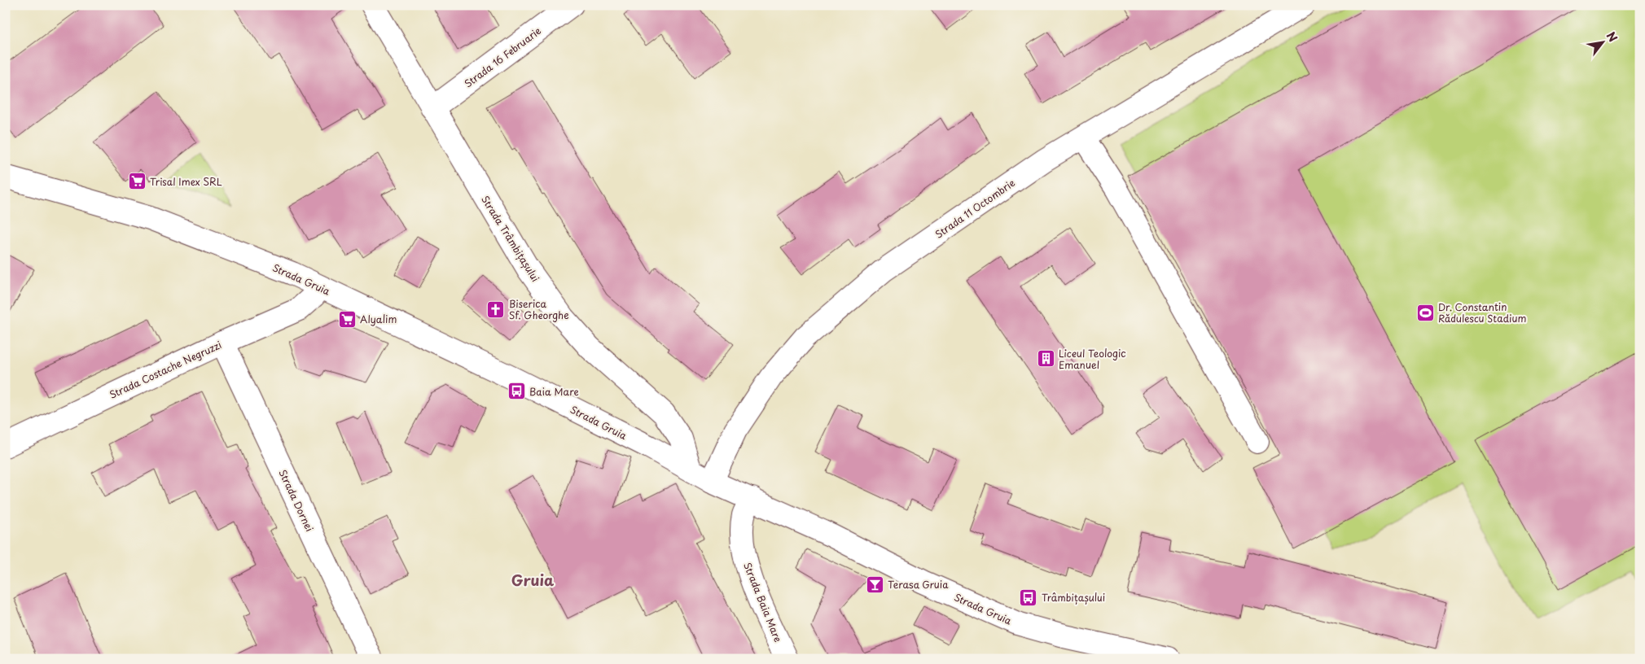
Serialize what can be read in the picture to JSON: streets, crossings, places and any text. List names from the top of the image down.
{
  "streets": {
    "street": [
      "Strada 16 Februarie",
      "Strada 11 Octombrie",
      "Strada Trâmbițașului",
      "Strada Gruia",
      "Strada Costache Negruzzi",
      "Strada Dornei",
      "Strada Baia Mare"
    ]
  },
  "crossings": [
    ["Strada 16 Februarie", "Strada Trâmbițașului"],
    ["Strada 11 Octombrie", "Strada Gruia"],
    ["Strada Trâmbițașului", "Strada Gruia"],
    ["Strada Gruia", "Strada Costache Negruzzi"],
    ["Strada Gruia", "Strada Baia Mare"],
    ["Strada Costache Negruzzi", "Strada Dornei"]
  ],
  "districts": ["Gruia"],
  "places": {
    "supermarket": ["Trisal Imex SRL", "Alyalim"],
    "church": ["Biserica Sf. Gheorghe"],
    "sports": ["Dr. Constantin Rădulescu Stadium"],
    "building": ["Liceul Teologic Emanuel"],
    "bus stop": ["Baia Mare", "Trâmbițașului"],
    "bar": ["Terasa Gruia"]
  },
  "north": "top right"
}
